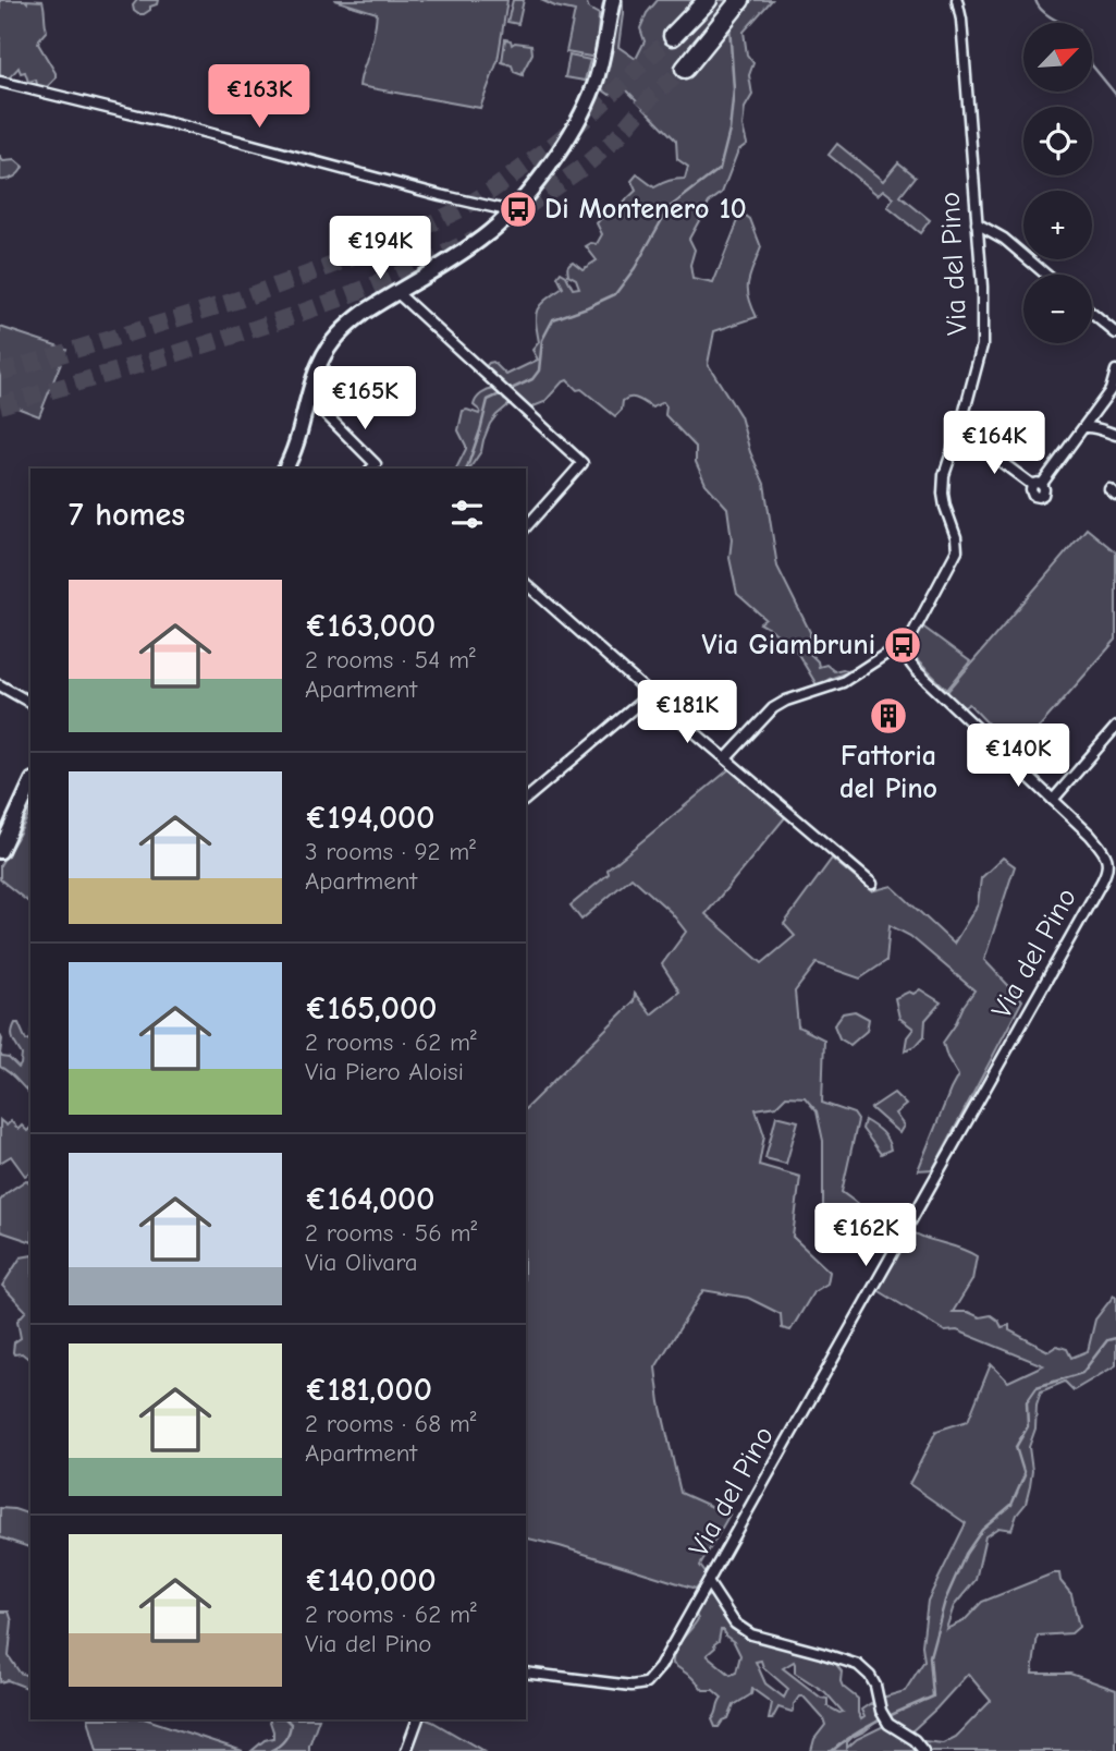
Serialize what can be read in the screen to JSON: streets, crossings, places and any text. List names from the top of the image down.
{
  "streets": {
    "street": ["Via del Pino"]
  },
  "places": {
    "bus stop": ["Di Montenero 10", "Via Giambruni"],
    "building": ["Fattoria del Pino"]
  },
  "north": "top right",
  "page": {
    "map_buttons": ["+", "−"],
    "price": [
      "€163K",
      "€194K",
      "€165K",
      "€164K",
      "€181K",
      "€140K",
      "€162K"
    ],
    "heading": "7 homes",
    "list": [
      {
        "name": "€163,000",
        "note": "2 rooms · 54 m² · Apartment"
      },
      {
        "name": "€194,000",
        "note": "3 rooms · 92 m² · Apartment"
      },
      {
        "name": "€165,000",
        "note": "2 rooms · 62 m² · Via Piero Aloisi"
      },
      {
        "name": "€164,000",
        "note": "2 rooms · 56 m² · Via Olivara"
      },
      {
        "name": "€181,000",
        "note": "2 rooms · 68 m² · Apartment"
      },
      {
        "name": "€140,000",
        "note": "2 rooms · 62 m² · Via del Pino"
      }
    ]
  }
}
